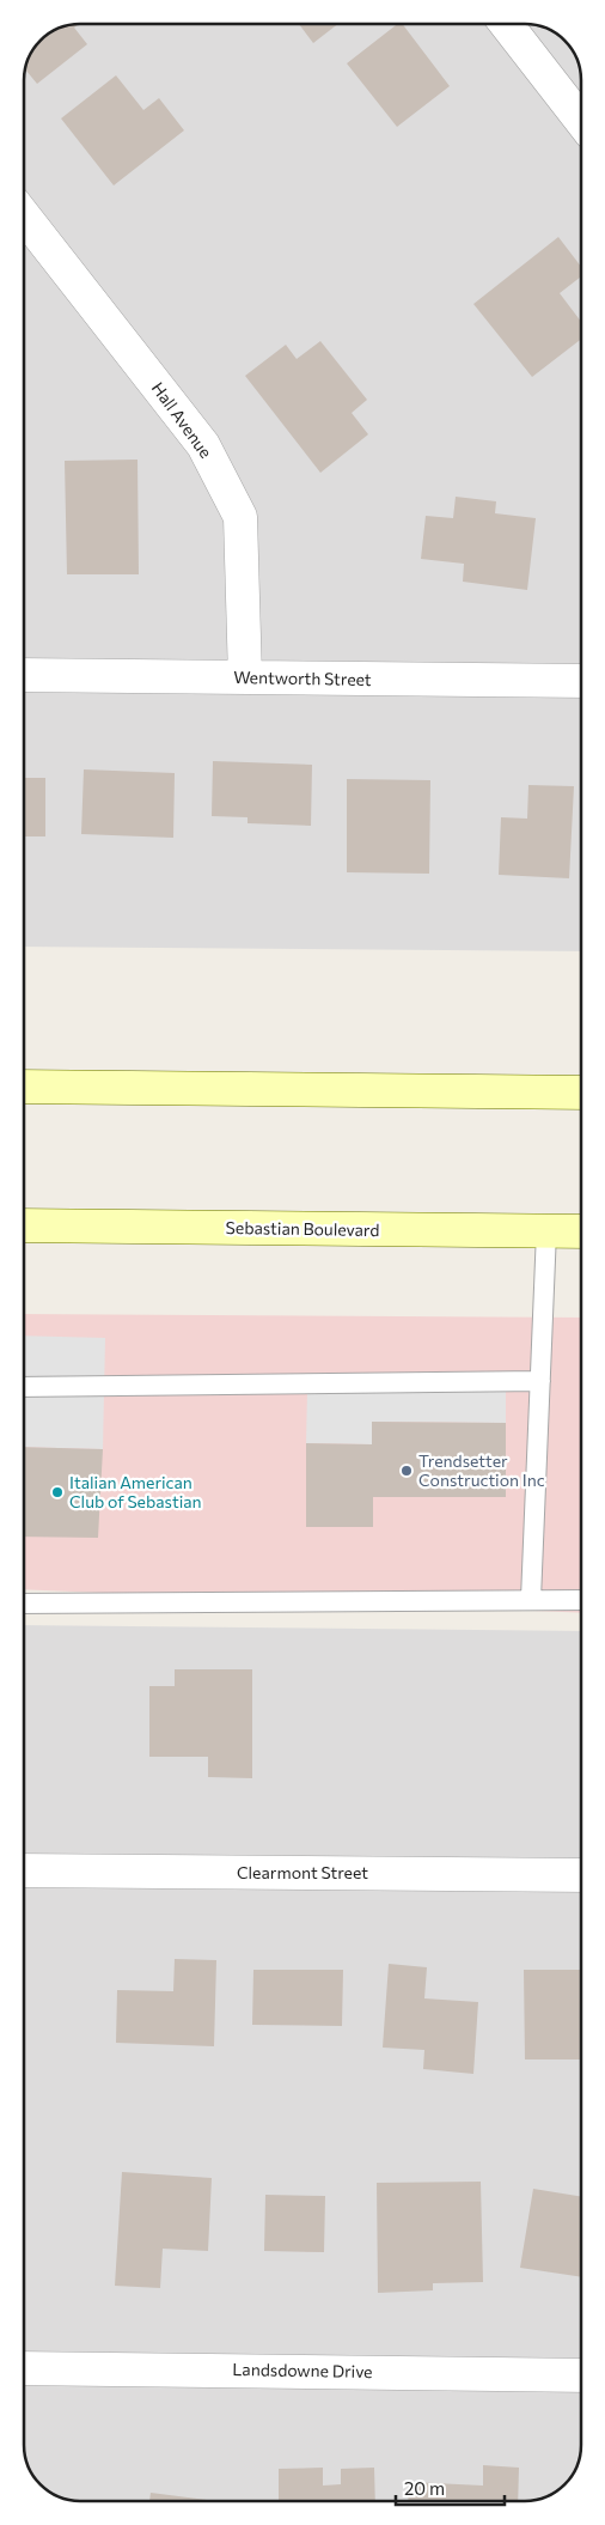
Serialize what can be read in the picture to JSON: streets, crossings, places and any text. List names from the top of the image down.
{
  "streets": {
    "main road": ["Sebastian Boulevard"],
    "street": [
      "Hall Avenue",
      "Wentworth Street",
      "Clearmont Street",
      "Landsdowne Drive"
    ]
  },
  "crossings": [
    ["Hall Avenue", "Wentworth Street"]
  ],
  "places": ["Trendsetter Construction Inc", "Italian American Club of Sebastian"],
  "scale_bar": "20 m"
}
